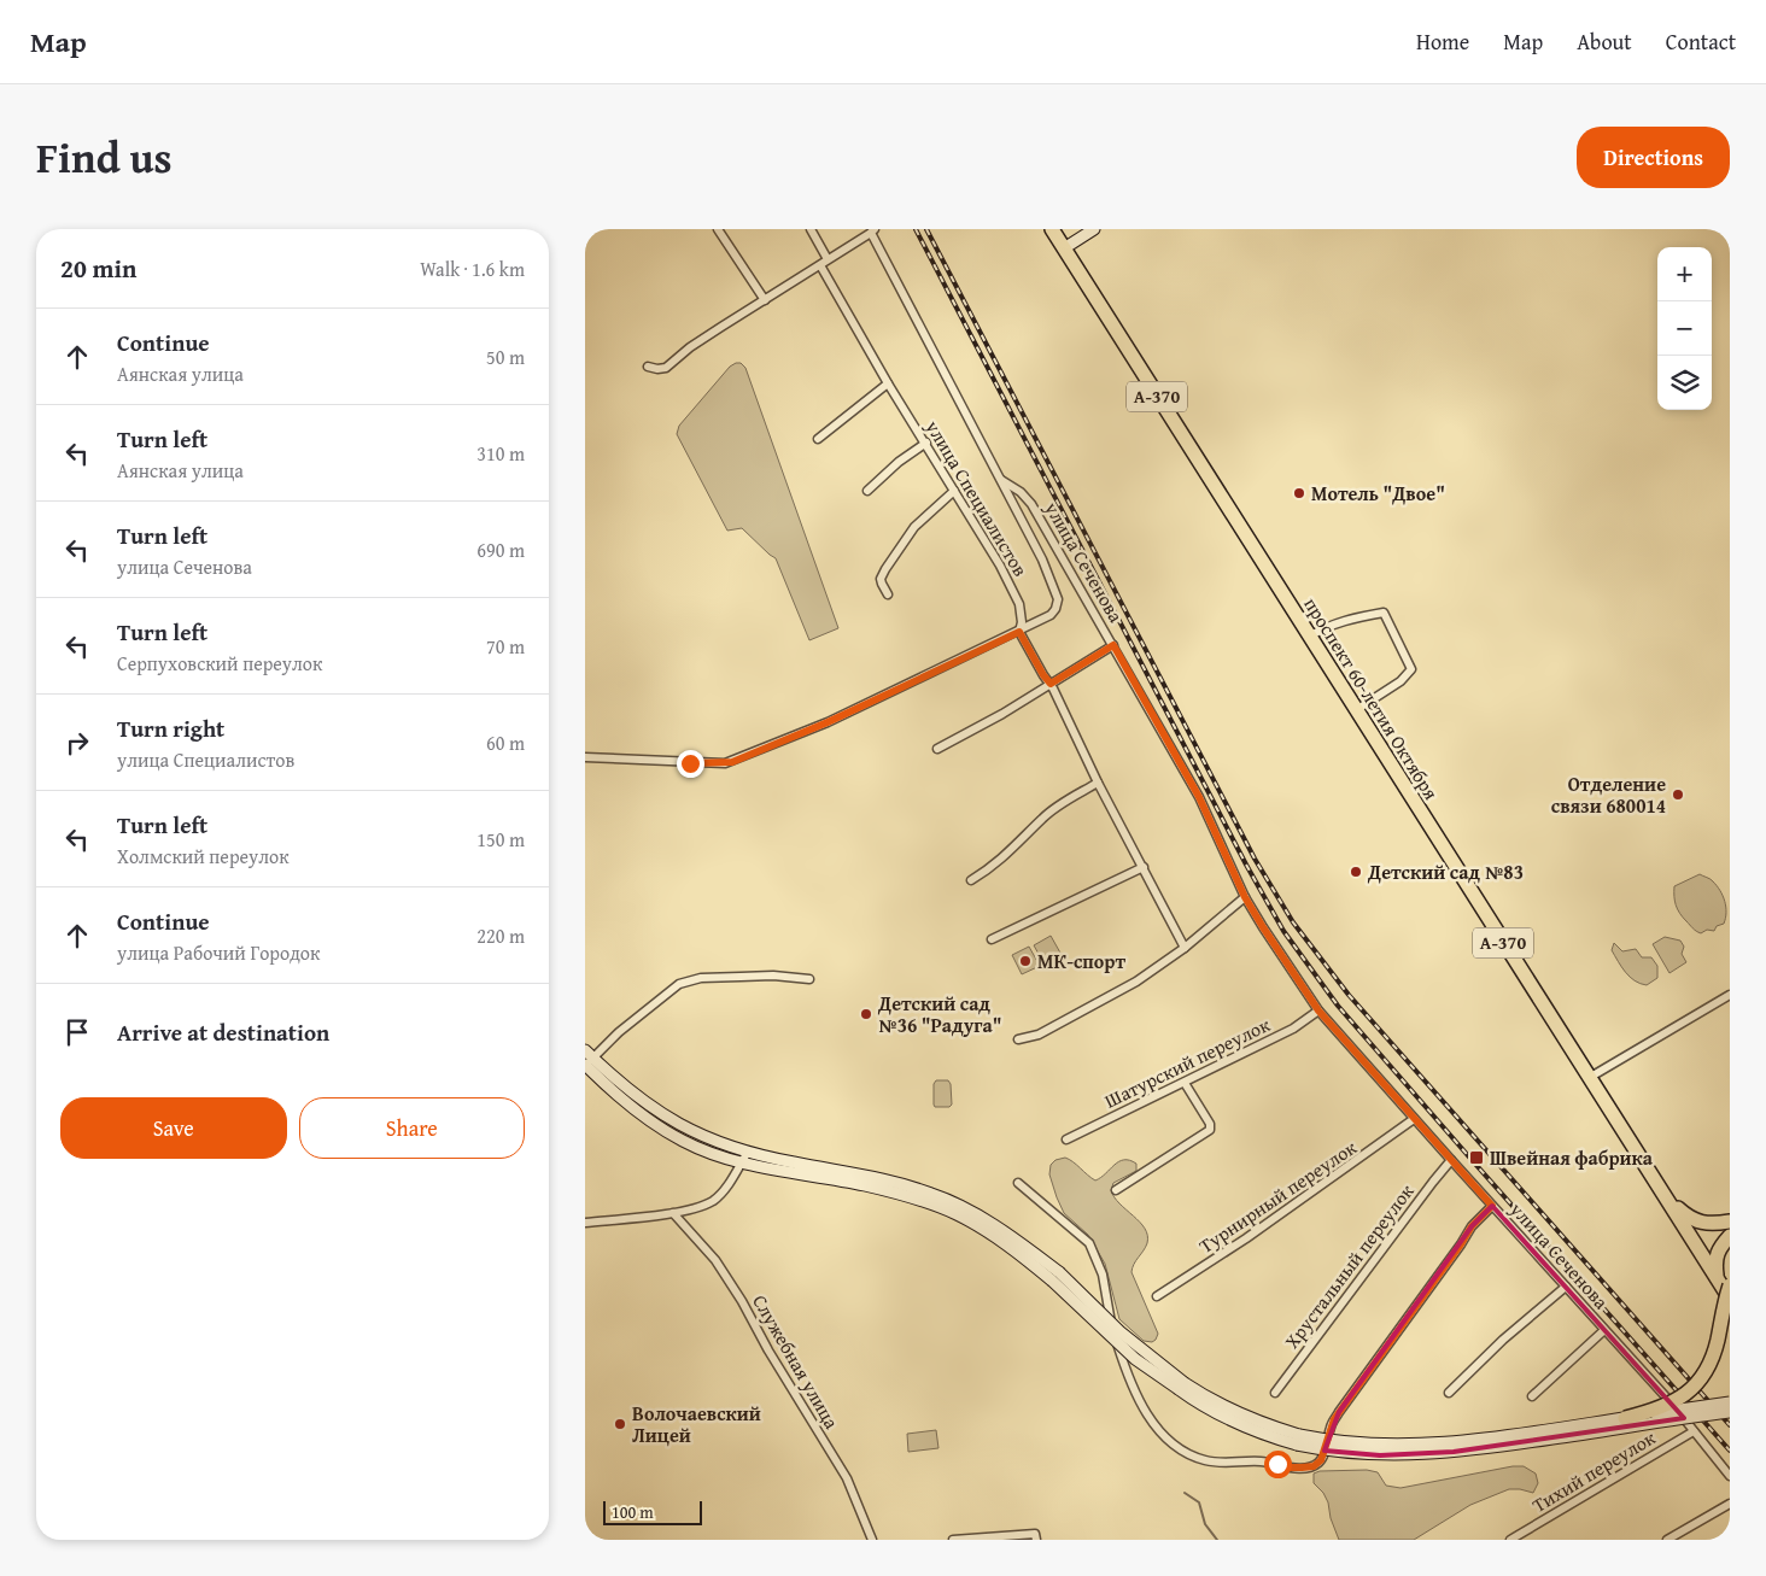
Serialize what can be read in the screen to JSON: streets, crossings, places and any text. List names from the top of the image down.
{
  "streets": {
    "highway": ["А-370", "проспект 60-летия Октября"],
    "street": [
      "улица Специалистов",
      "улица Сеченова",
      "Шатурский переулок",
      "Турнирный переулок",
      "Хрустальный переулок",
      "Служебная улица",
      "Тихий переулок"
    ]
  },
  "crossings": [
    ["А-370", "проспект 60-летия Октября"],
    ["улица Специалистов", "улица Сеченова"],
    ["улица Сеченова", "Шатурский переулок"],
    ["улица Сеченова", "Турнирный переулок"],
    ["улица Сеченова", "Хрустальный переулок"],
    ["улица Сеченова", "Тихий переулок"]
  ],
  "places": {
    "other": [
      "Мотель \"Двое\"",
      "Отделение связи 680014",
      "Детский сад №83",
      "МК-спорт",
      "Детский сад №36 \"Радуга\"",
      "Волочаевский Лицей"
    ],
    "transit": ["Швейная фабрика"]
  },
  "scale_bar": "100 m",
  "page": {
    "header": "Map",
    "nav": [
      "Home",
      "Map",
      "About",
      "Contact"
    ],
    "title": "Find us",
    "buttons": [
      "Directions",
      ["Save", "Share"]
    ],
    "heading": ["20 min", "Walk · 1.6 km"],
    "map_buttons": ["+", "−"],
    "list": [
      ["Continue", "Аянская улица", "50 m"],
      ["Turn left", "Аянская улица", "310 m"],
      ["Turn left", "улица Сеченова", "690 m"],
      ["Turn left", "Серпуховский переулок", "70 m"],
      ["Turn right", "улица Специалистов", "60 m"],
      ["Turn left", "Холмский переулок", "150 m"],
      ["Continue", "улица Рабочий Городок", "220 m"],
      "Arrive at destination"
    ],
    "scale": "100 m"
  }
}
